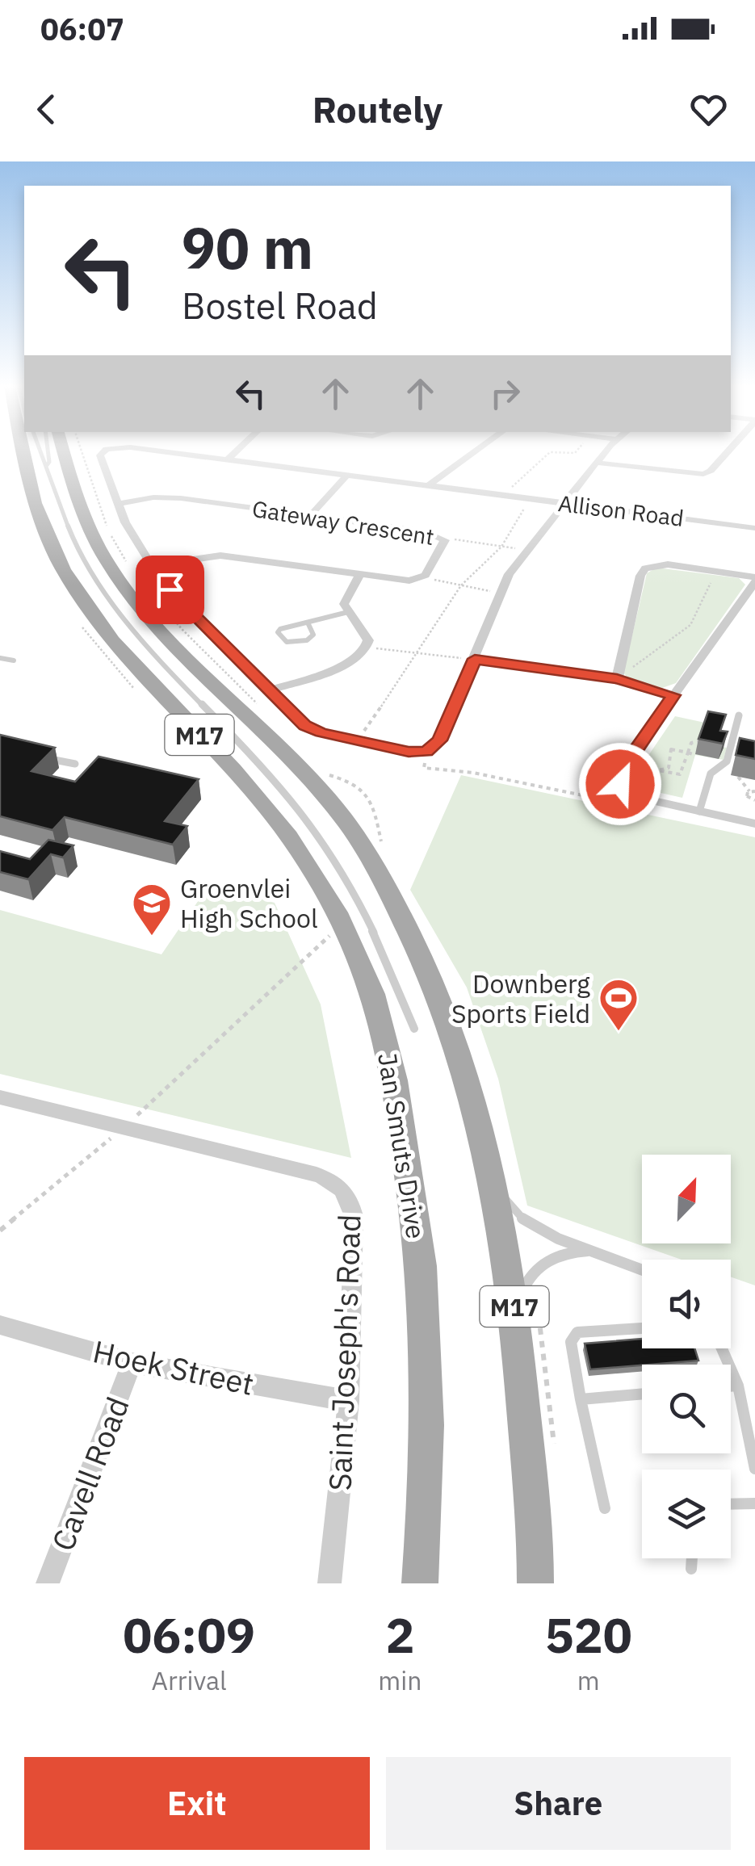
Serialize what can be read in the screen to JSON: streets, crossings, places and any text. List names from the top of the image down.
{
  "streets": {
    "main road": ["M17", "Jan Smuts Drive"],
    "street": [
      "Allison Road",
      "Gateway Crescent",
      "Saint Joseph's Road",
      "Hoek Street",
      "Cavell Road"
    ]
  },
  "crossings": [
    ["Allison Road", "Gateway Crescent"],
    ["Saint Joseph's Road", "Hoek Street"],
    ["Hoek Street", "Cavell Road"]
  ],
  "places": {
    "school or university": ["Groenvlei High School"],
    "sports": ["Downberg Sports Field"]
  },
  "north": "top right",
  "page": {
    "status": "06:07",
    "header": "Routely",
    "turn": ["90 m", "Bostel Road"],
    "eta": [
      "06:09",
      "Arrival",
      "2",
      "min",
      "520",
      "m"
    ],
    "buttons": ["Exit", "Share"]
  }
}
